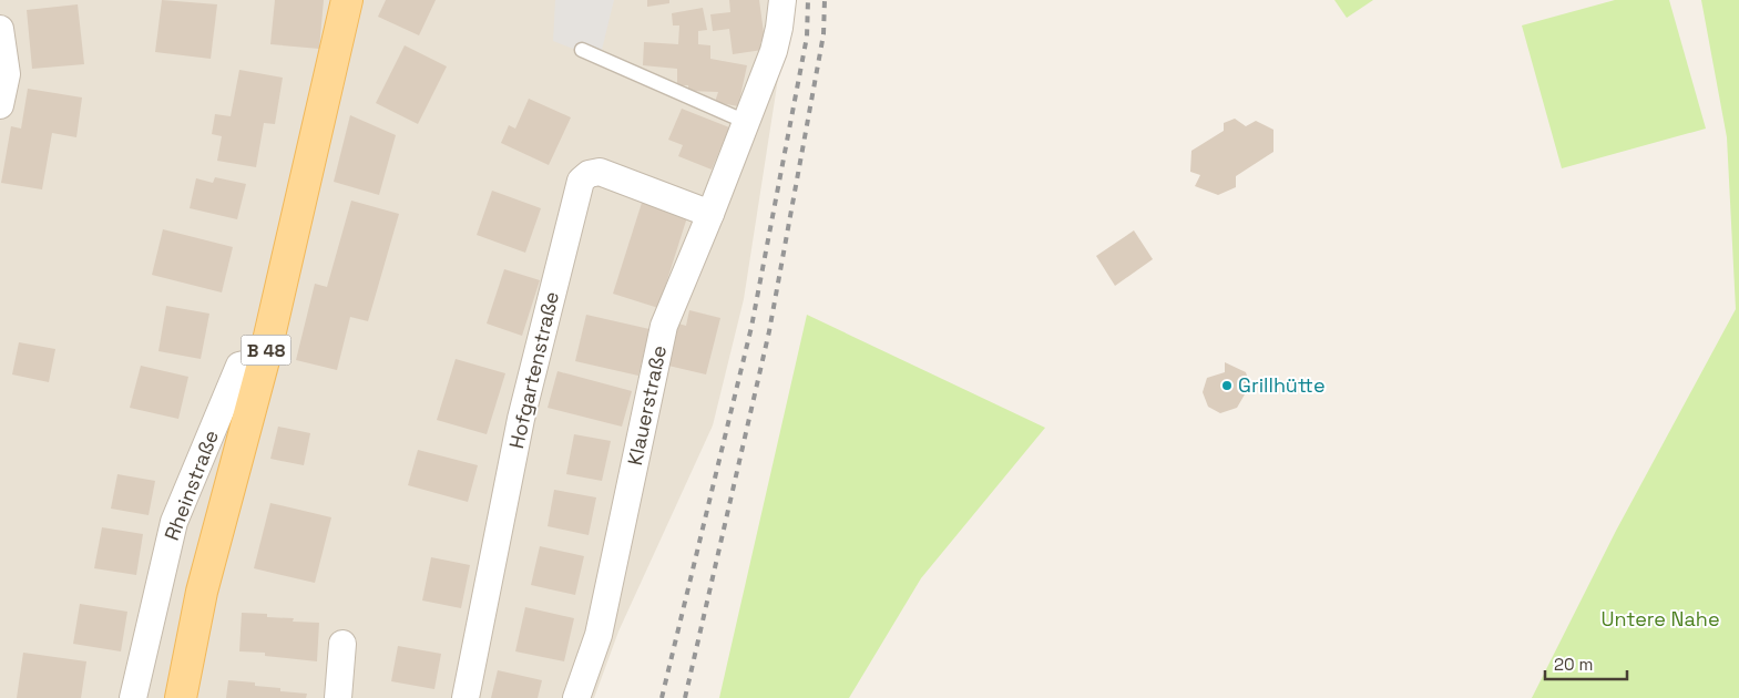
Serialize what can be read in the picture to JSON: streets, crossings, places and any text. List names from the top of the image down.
{
  "streets": {
    "main road": ["B 48", "Rheinstraße"],
    "street": ["Hofgartenstraße", "Klauerstraße"]
  },
  "crossings": [
    ["Hofgartenstraße", "Klauerstraße"]
  ],
  "parks": ["Untere Nahe"],
  "places": ["Grillhütte"],
  "scale_bar": "20 m"
}
